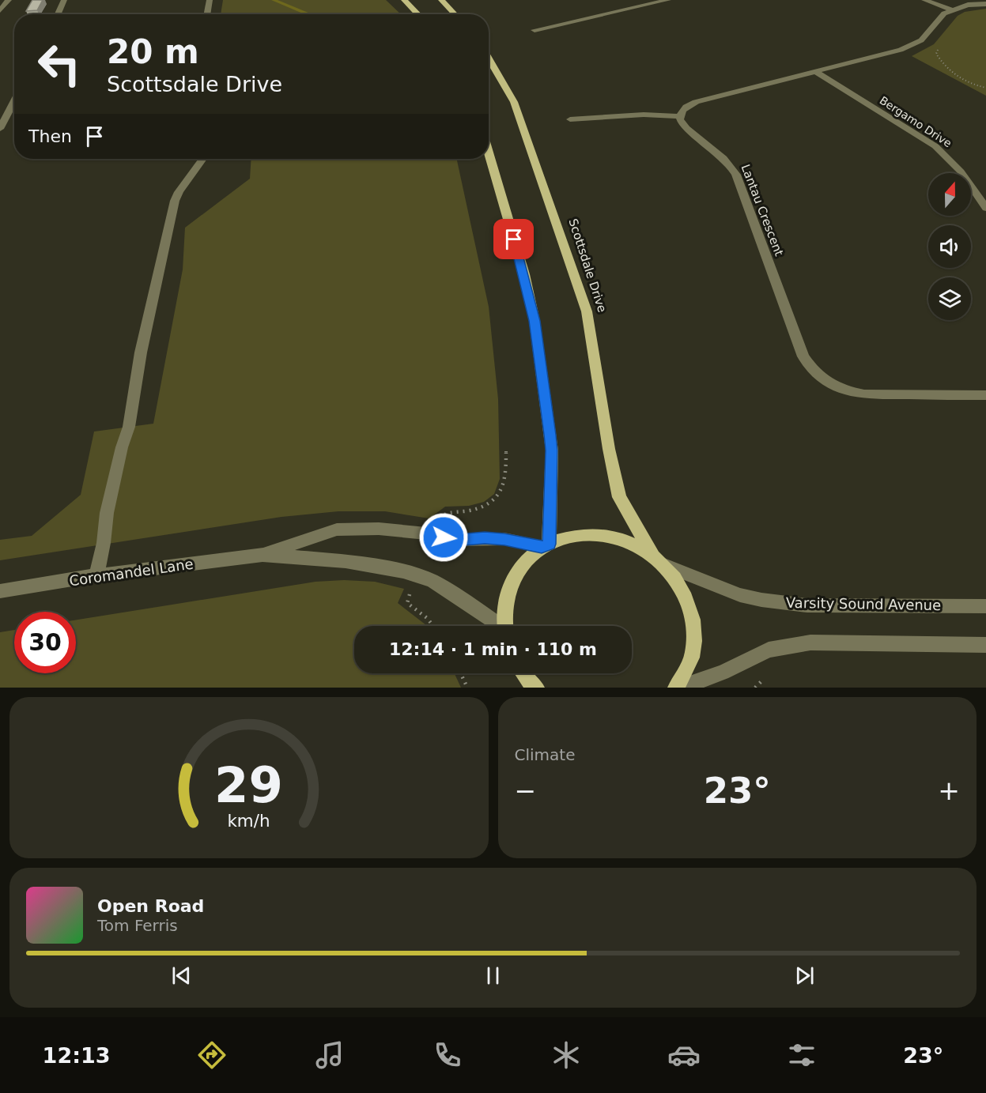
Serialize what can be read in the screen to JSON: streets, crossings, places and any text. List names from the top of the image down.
{
  "streets": {
    "main road": ["Scottsdale Drive"],
    "street": [
      "Bergamo Drive",
      "Lantau Crescent",
      "Coromandel Lane",
      "Varsity Sound Avenue"
    ]
  },
  "crossings": [
    ["Scottsdale Drive", "Varsity Sound Avenue"]
  ],
  "north": "top",
  "page": {
    "turn": ["20 m", "Scottsdale Drive"],
    "then": "Then",
    "limit": "30",
    "trip": "12:14 · 1 min · 110 m",
    "tile": "Climate",
    "heat": ["−", "23°", "+"],
    "song": ["Open Road", "Tom Ferris"],
    "tabs": ["12:13", "23°"],
    "gauge": ["29", "km/h"]
  }
}
